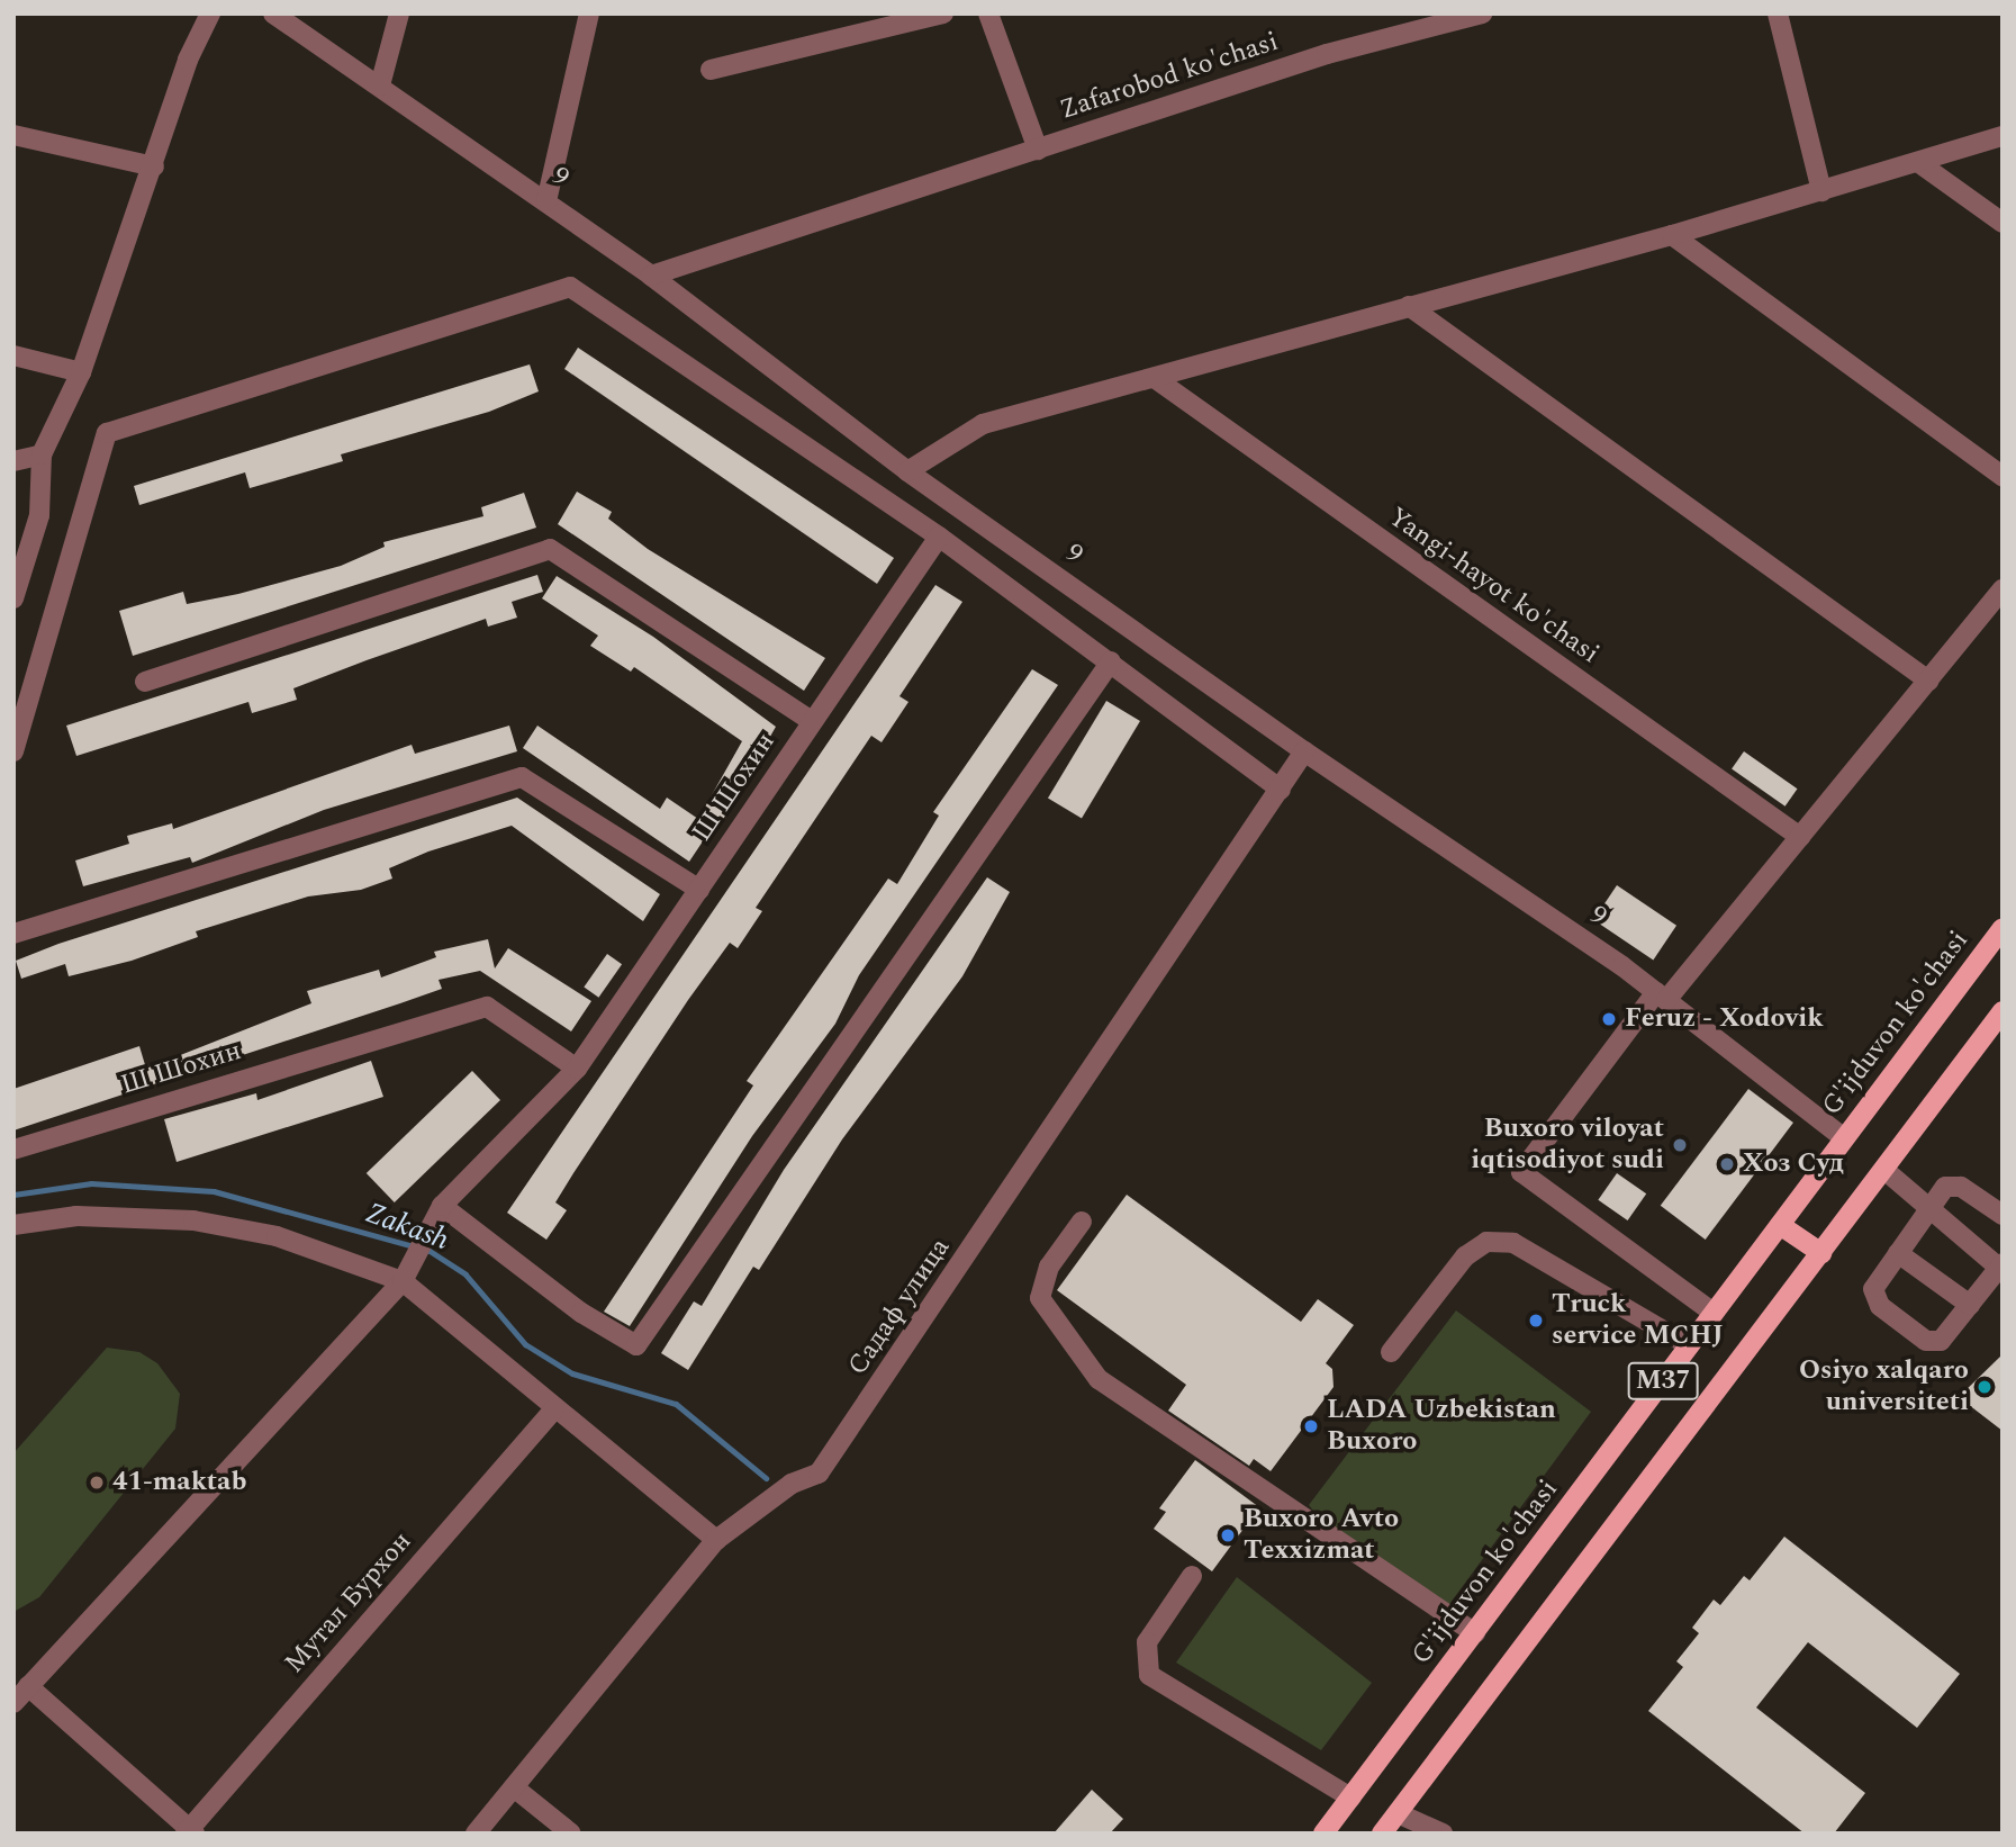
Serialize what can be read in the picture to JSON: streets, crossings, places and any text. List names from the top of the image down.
{
  "streets": {
    "main road": ["G'ijduvon ko'chasi", "M37"],
    "street": [
      "Zafarobod ko'chasi",
      "9",
      "Yangi-hayot ko'chasi",
      "Ш Шохин",
      "Садаф улица",
      "Мутал Бурхон"
    ]
  },
  "crossings": [
    ["Zafarobod ko'chasi", "9"],
    ["9", "G'ijduvon ko'chasi"],
    ["9", "Садаф улица"]
  ],
  "water": ["Zakash"],
  "places": [
    "Feruz - Xodovik",
    "Buxoro viloyat iqtisodiyot sudi",
    "Хоз Суд",
    "Truck service MCHJ",
    "Osiyo xalqaro universiteti",
    "LADA Uzbekistan Buxoro",
    "41-maktab",
    "Buxoro Avto Texxizmat"
  ]
}
